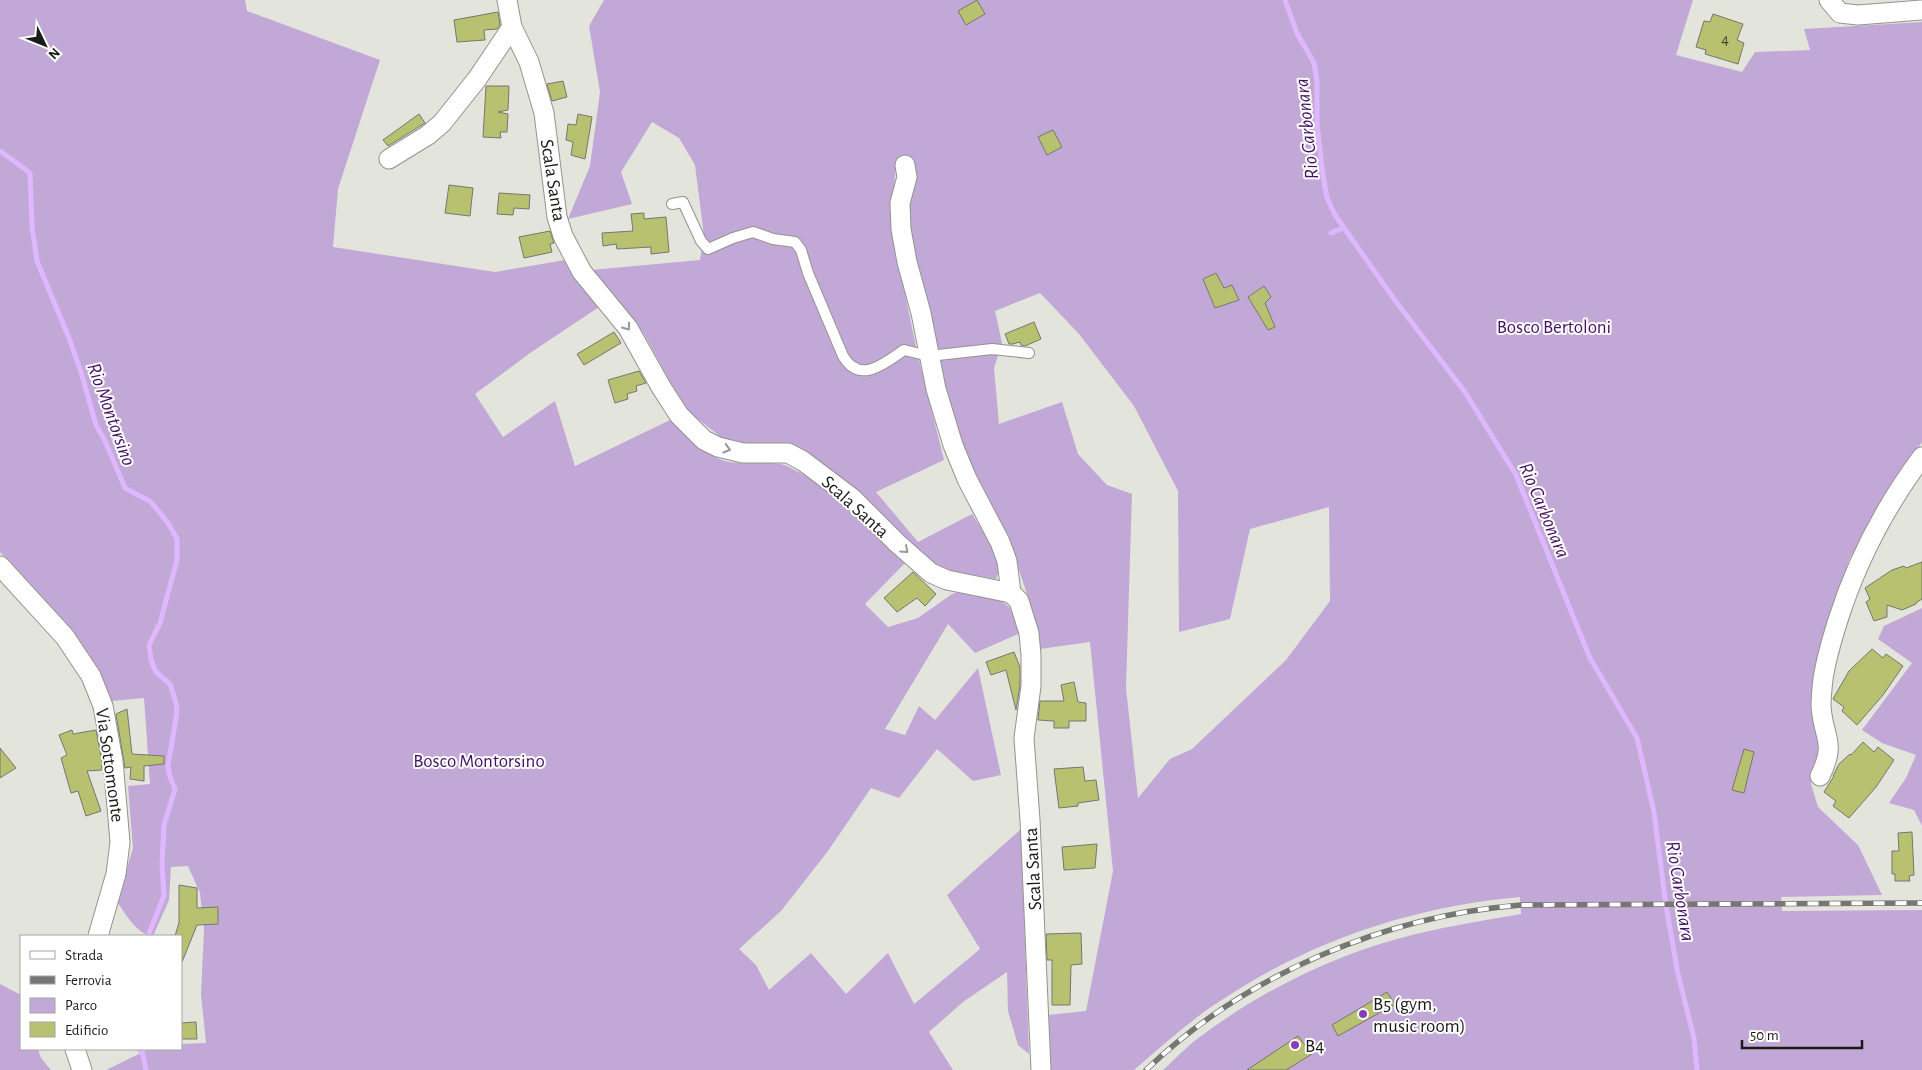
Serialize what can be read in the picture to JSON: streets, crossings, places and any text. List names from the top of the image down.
{
  "streets": {
    "street": ["Scala Santa", "Via Sottomonte"]
  },
  "water": ["Rio Carbonara", "Rio Montorsino"],
  "parks": ["Bosco Bertoloni", "Bosco Montorsino"],
  "places": ["B5 (gym, music room)", "B4"],
  "house_numbers": ["4"],
  "legend": [
    "Strada",
    "Ferrovia",
    "Parco",
    "Edificio"
  ],
  "scale_bar": "50 m",
  "north": "bottom right"
}
